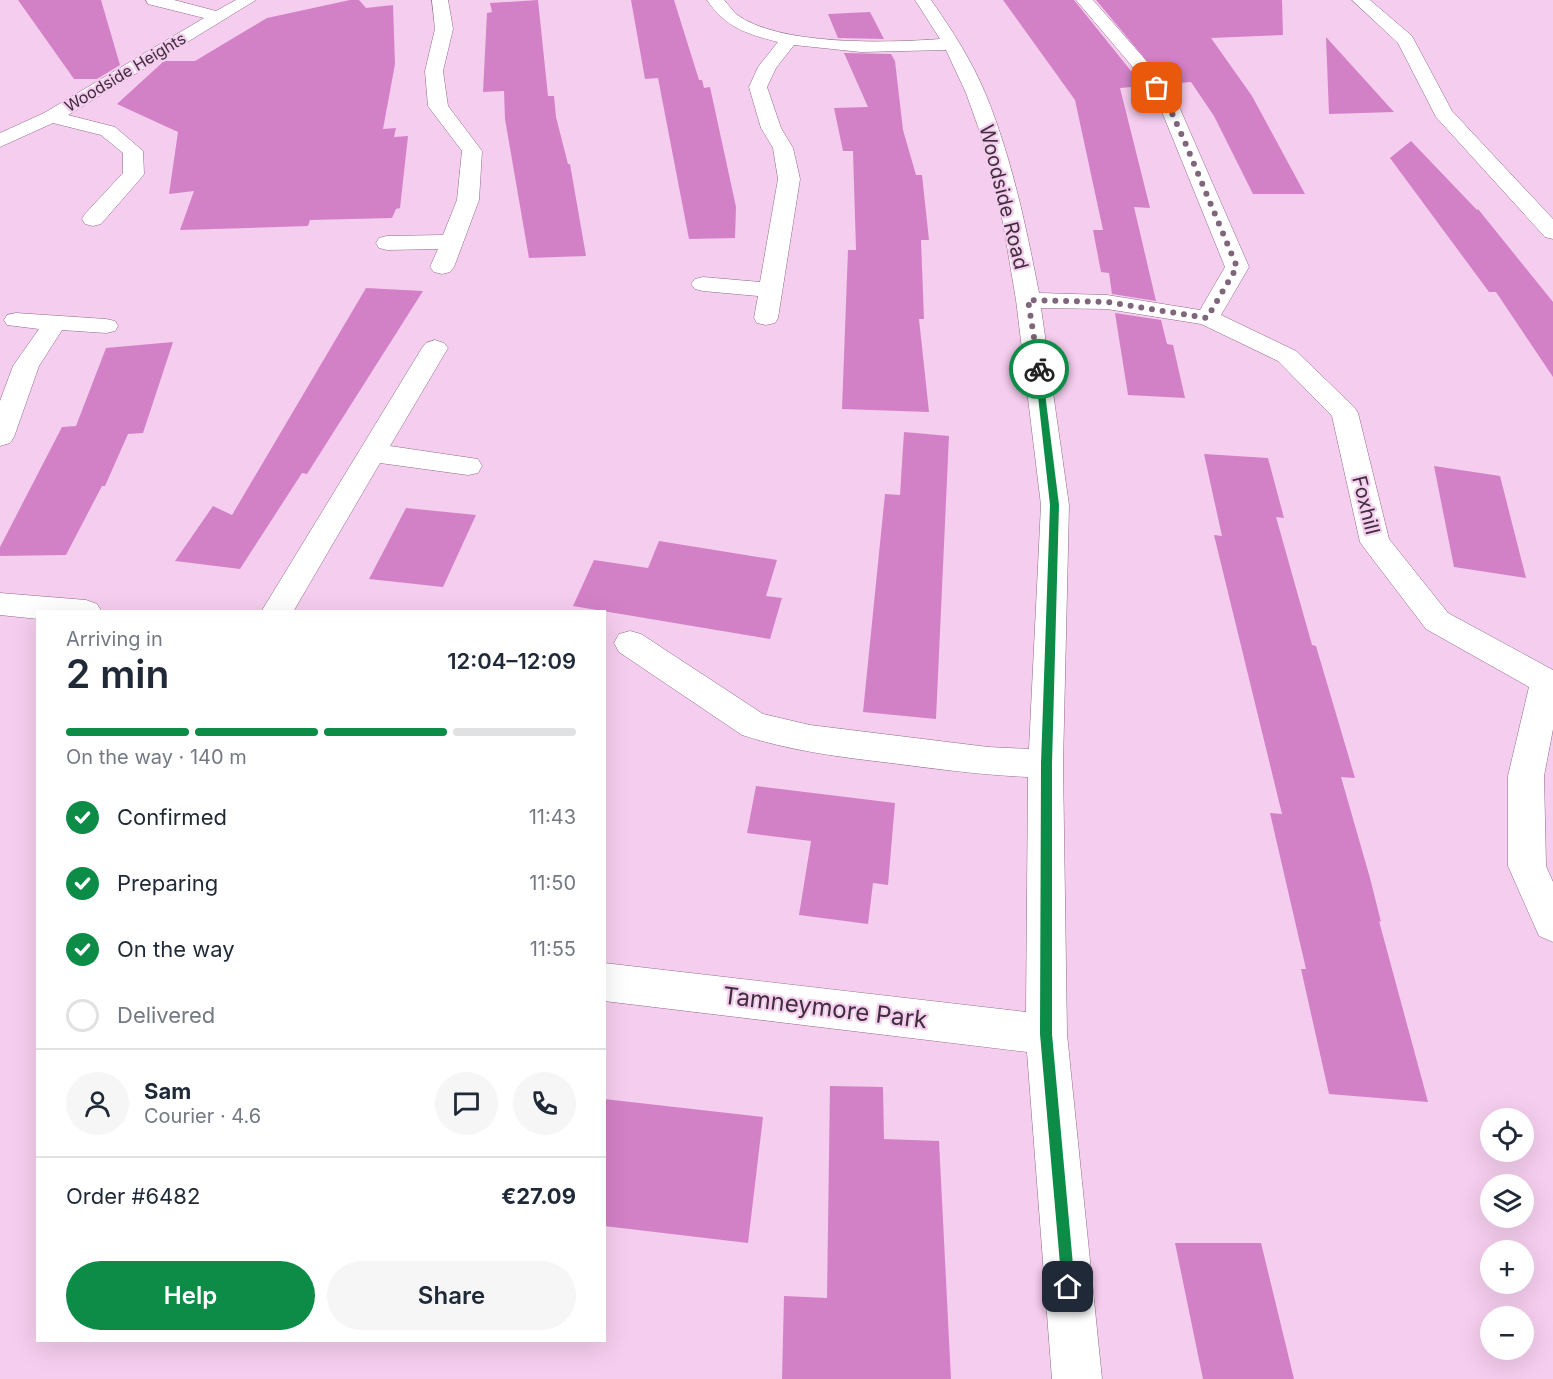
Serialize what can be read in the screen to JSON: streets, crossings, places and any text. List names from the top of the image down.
{
  "streets": {
    "street": [
      "Woodside Heights",
      "Woodside Road",
      "Foxhill",
      "Tamneymore Park"
    ]
  },
  "crossings": [
    ["Woodside Road", "Foxhill"],
    ["Woodside Road", "Tamneymore Park"]
  ],
  "page": {
    "heading": ["2 min", "Arriving in", "12:04–12:09"],
    "panel": [
      "Sam",
      "Courier · 4.6",
      "Order #6482",
      "€27.09"
    ],
    "bar": "On the way · 140 m",
    "list": [
      ["Confirmed", "11:43"],
      ["Preparing", "11:50"],
      ["On the way", "11:55"],
      "Delivered"
    ],
    "map_buttons": ["+", "−"],
    "buttons": ["Help", "Share"]
  }
}
